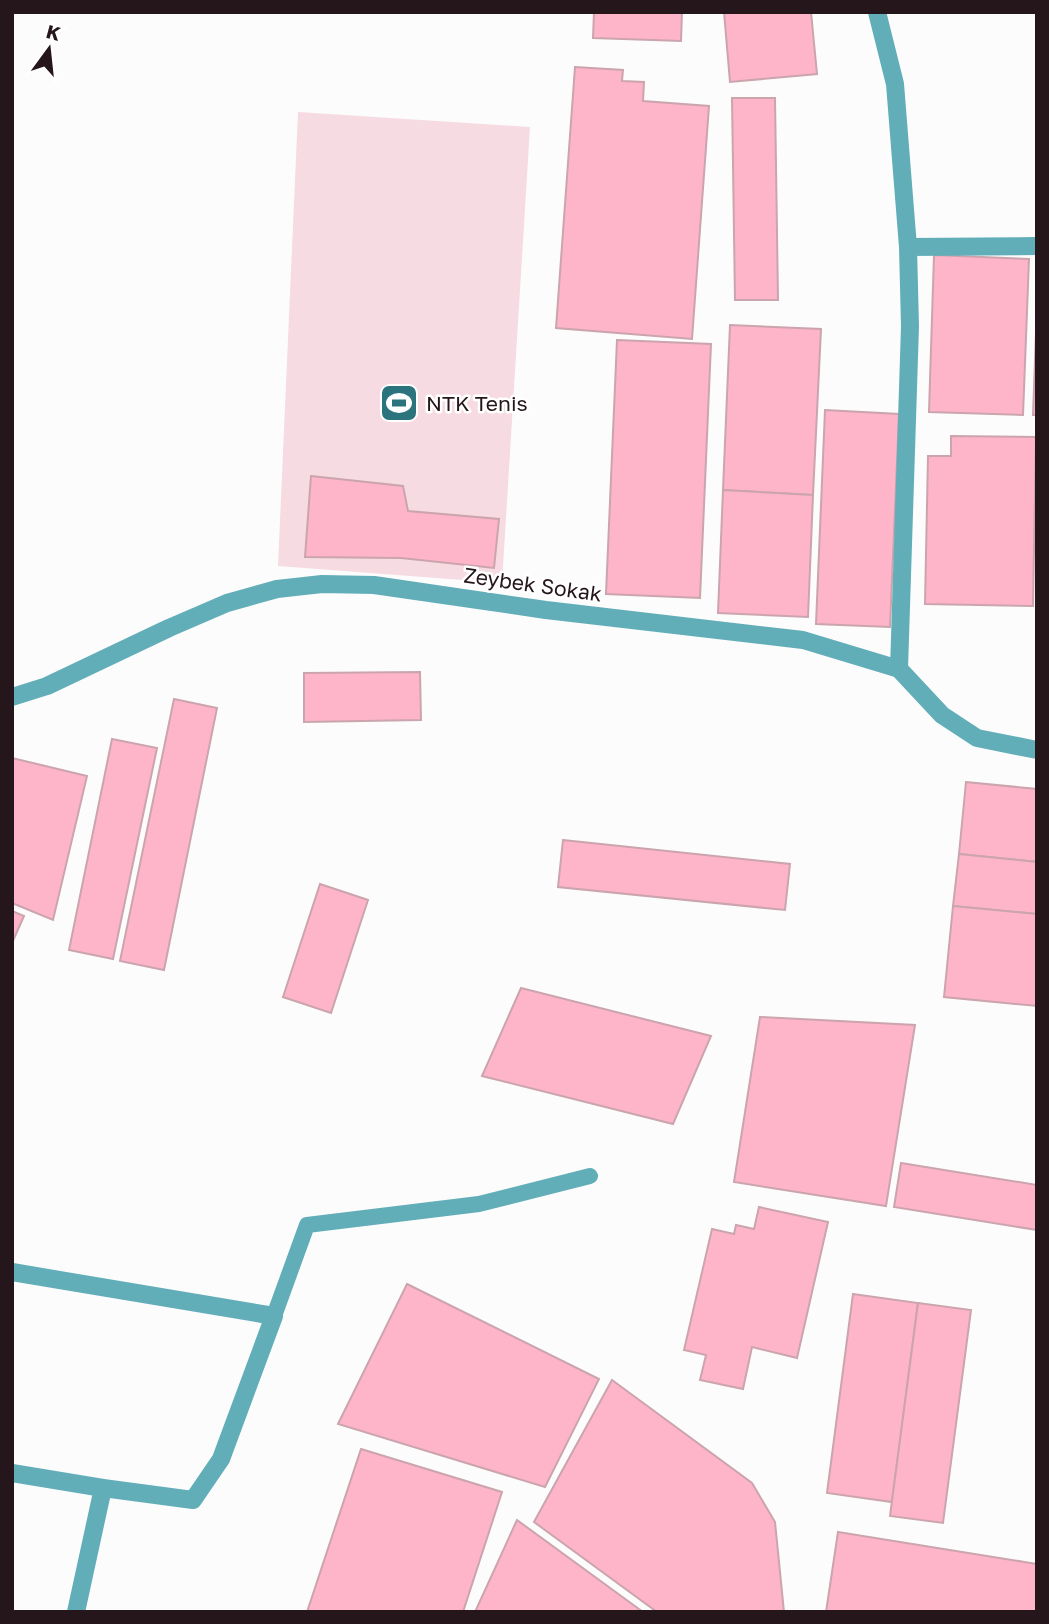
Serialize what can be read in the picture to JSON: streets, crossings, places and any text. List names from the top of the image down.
{
  "streets": {
    "street": ["Zeybek Sokak"]
  },
  "places": {
    "sports": ["NTK Tenis"]
  },
  "north": "top"
}
